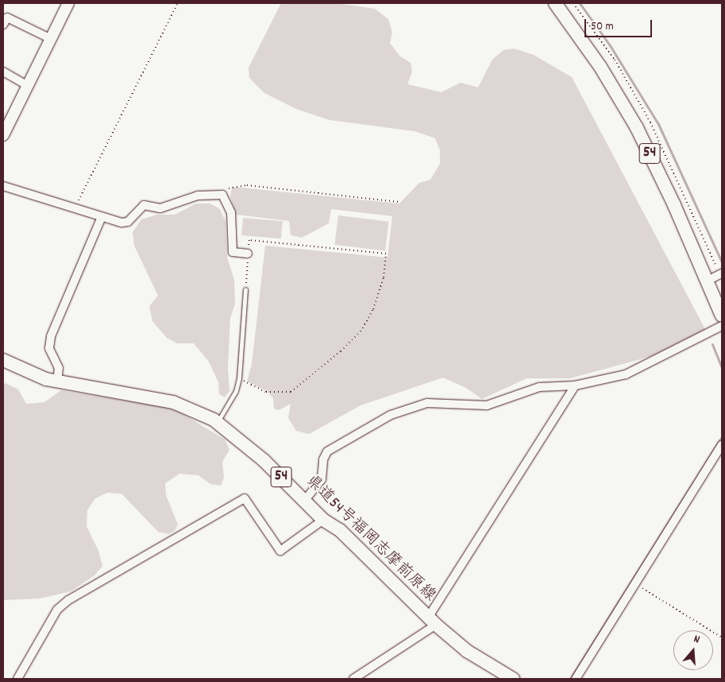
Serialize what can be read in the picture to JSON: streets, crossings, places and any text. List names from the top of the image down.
{
  "streets": {
    "main road": ["54", "県道54号福岡志摩前原線"]
  },
  "scale_bar": "50 m",
  "north": "top"
}
